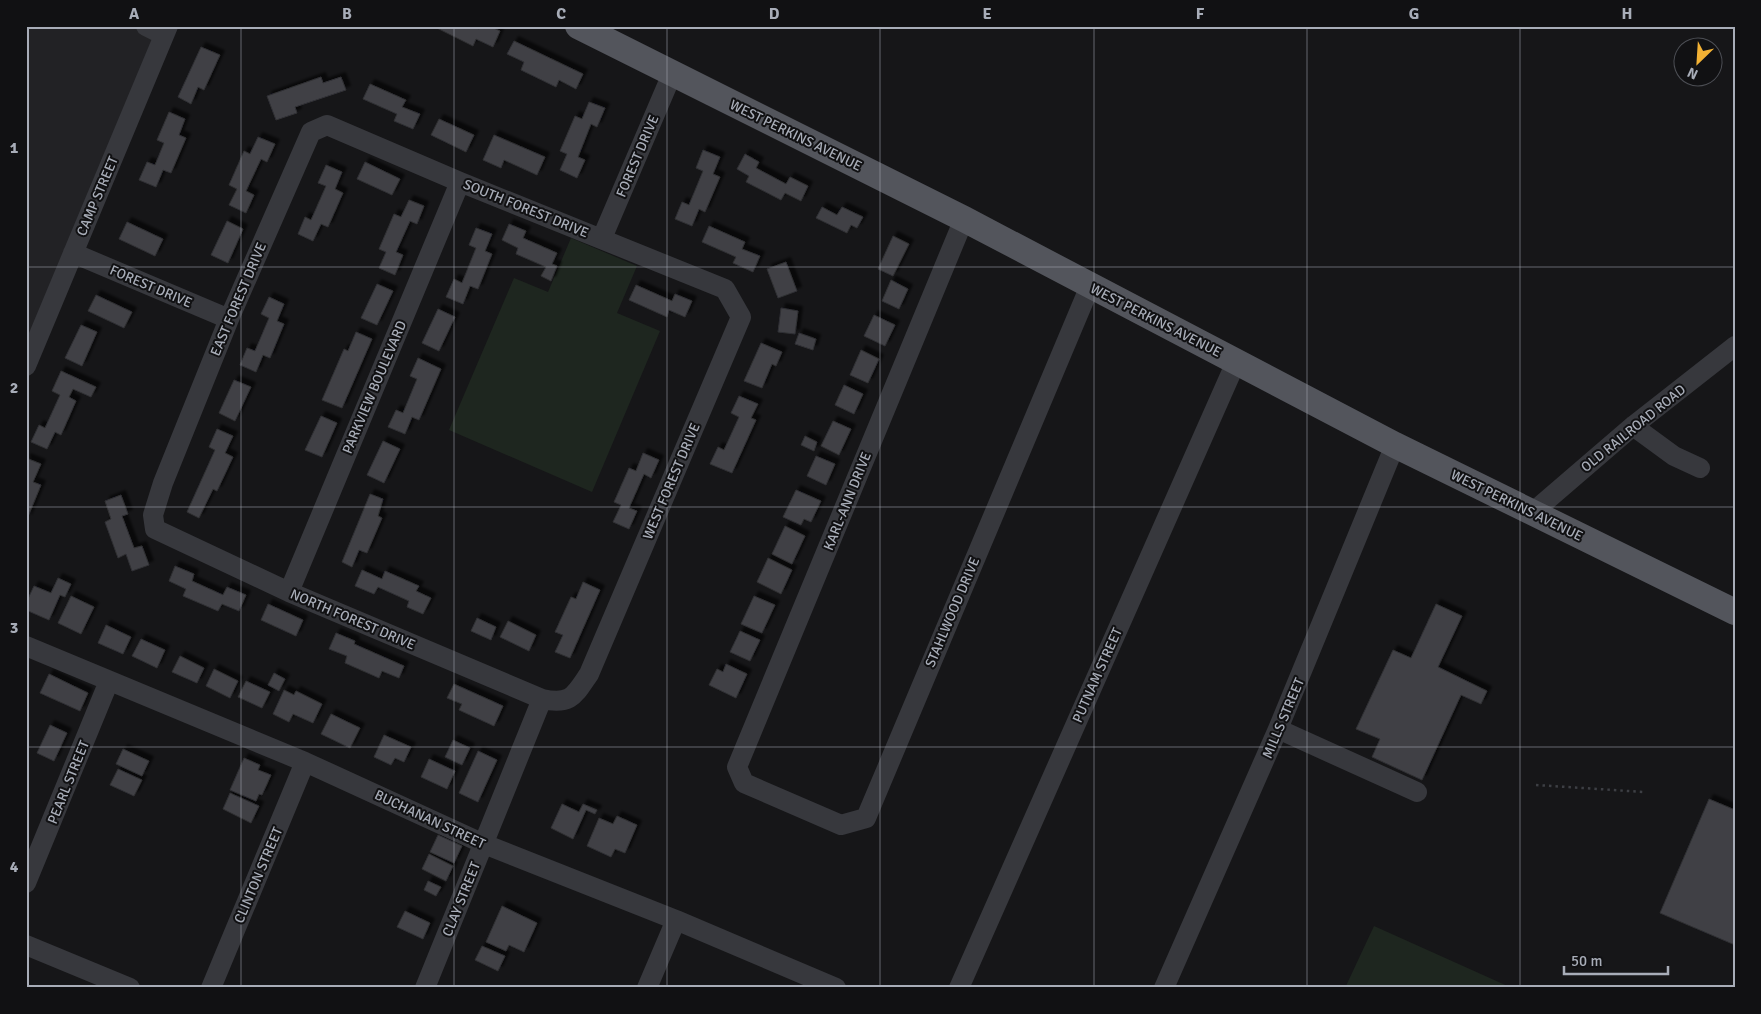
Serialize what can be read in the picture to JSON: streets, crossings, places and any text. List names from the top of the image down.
{
  "streets": {
    "main road": ["WEST PERKINS AVENUE"],
    "street": [
      "FOREST DRIVE",
      "CAMP STREET",
      "SOUTH FOREST DRIVE",
      "EAST FOREST DRIVE",
      "PARKVIEW BOULEVARD",
      "OLD RAILROAD ROAD",
      "WEST FOREST DRIVE",
      "KARL-ANN DRIVE",
      "STAHLWOOD DRIVE",
      "NORTH FOREST DRIVE",
      "PUTNAM STREET",
      "MILLS STREET",
      "PEARL STREET",
      "BUCHANAN STREET",
      "CLINTON STREET",
      "CLAY STREET"
    ]
  },
  "crossings": [
    ["WEST PERKINS AVENUE", "FOREST DRIVE"],
    ["WEST PERKINS AVENUE", "OLD RAILROAD ROAD"],
    ["WEST PERKINS AVENUE", "KARL-ANN DRIVE"],
    ["WEST PERKINS AVENUE", "STAHLWOOD DRIVE"],
    ["WEST PERKINS AVENUE", "PUTNAM STREET"],
    ["WEST PERKINS AVENUE", "MILLS STREET"],
    ["FOREST DRIVE", "CAMP STREET"],
    ["FOREST DRIVE", "SOUTH FOREST DRIVE"],
    ["FOREST DRIVE", "EAST FOREST DRIVE"],
    ["SOUTH FOREST DRIVE", "EAST FOREST DRIVE"],
    ["SOUTH FOREST DRIVE", "PARKVIEW BOULEVARD"],
    ["SOUTH FOREST DRIVE", "WEST FOREST DRIVE"],
    ["EAST FOREST DRIVE", "NORTH FOREST DRIVE"],
    ["PARKVIEW BOULEVARD", "NORTH FOREST DRIVE"],
    ["WEST FOREST DRIVE", "NORTH FOREST DRIVE"],
    ["KARL-ANN DRIVE", "STAHLWOOD DRIVE"],
    ["NORTH FOREST DRIVE", "CLAY STREET"],
    ["PEARL STREET", "BUCHANAN STREET"],
    ["BUCHANAN STREET", "CLINTON STREET"],
    ["BUCHANAN STREET", "CLAY STREET"]
  ],
  "scale_bar": "50 m",
  "north": "bottom left",
  "grid": {
    "columns": [
      "A",
      "B",
      "C",
      "D",
      "E",
      "F",
      "G",
      "H"
    ],
    "rows": [
      "1",
      "2",
      "3",
      "4"
    ]
  }
}
